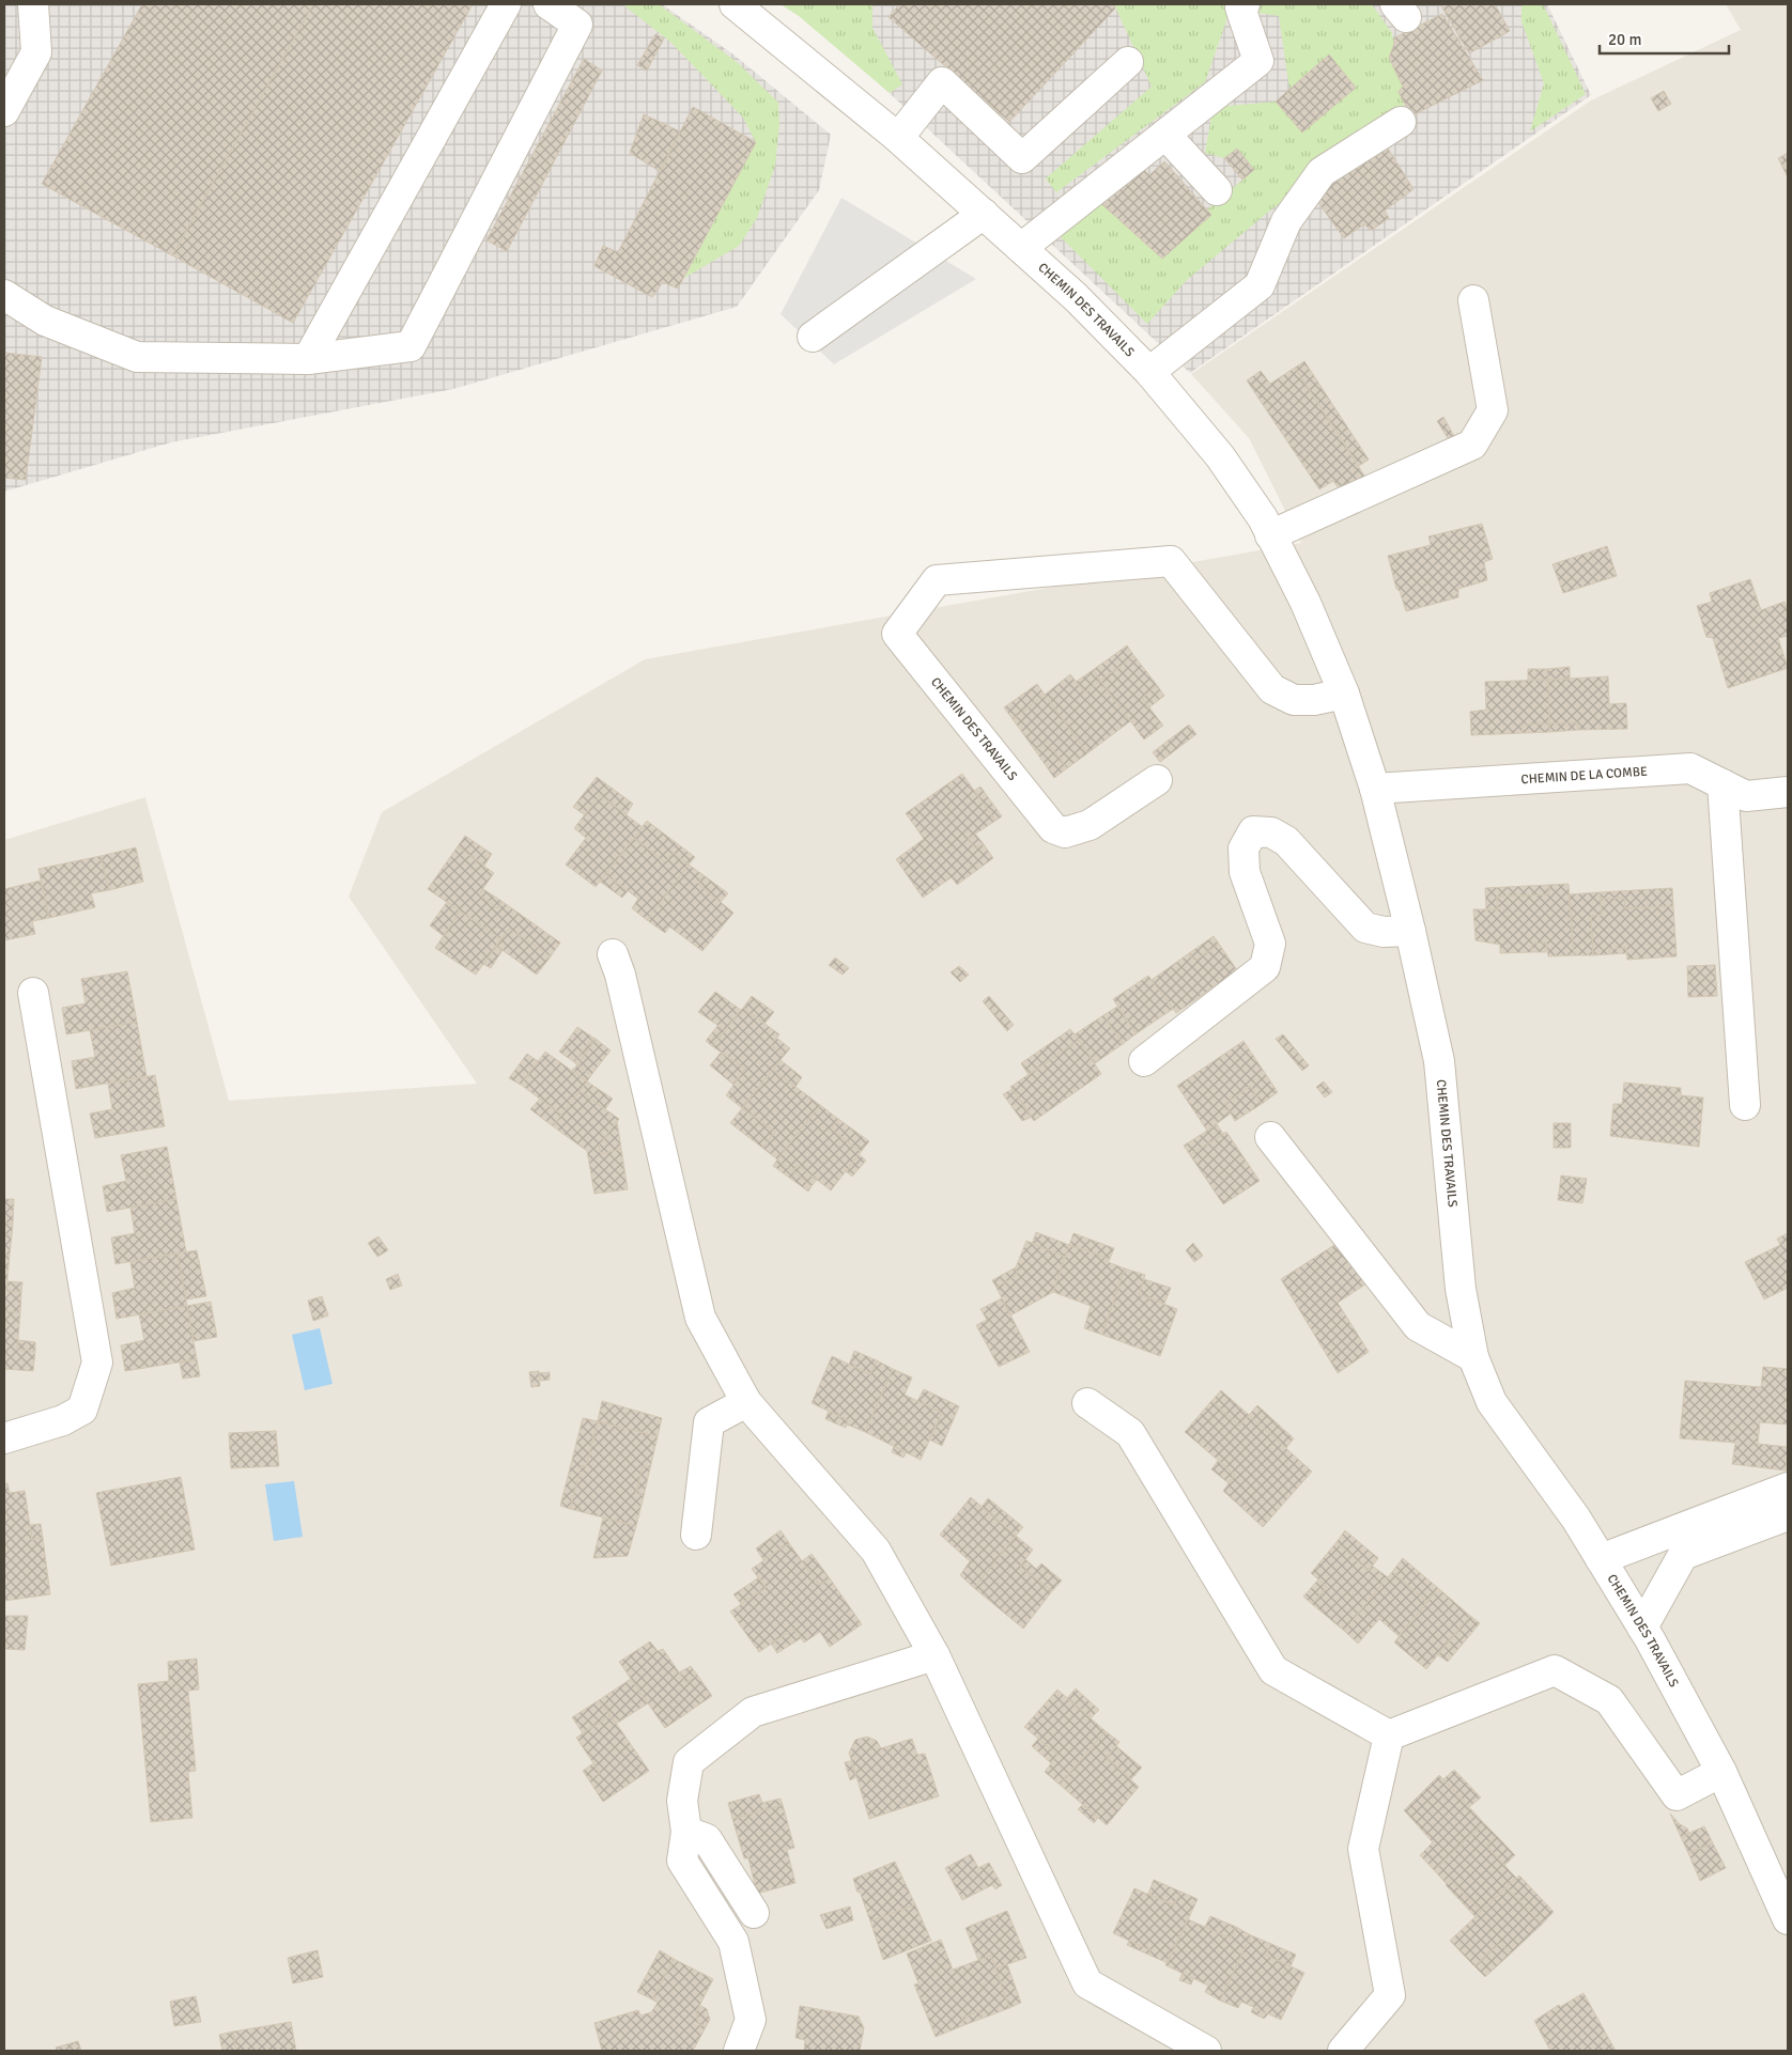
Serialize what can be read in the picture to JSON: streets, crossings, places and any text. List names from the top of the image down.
{
  "streets": {
    "street": ["CHEMIN DES TRAVAILS", "CHEMIN DE LA COMBE"]
  },
  "crossings": [
    ["CHEMIN DES TRAVAILS", "CHEMIN DE LA COMBE"]
  ],
  "scale_bar": "20 m"
}
